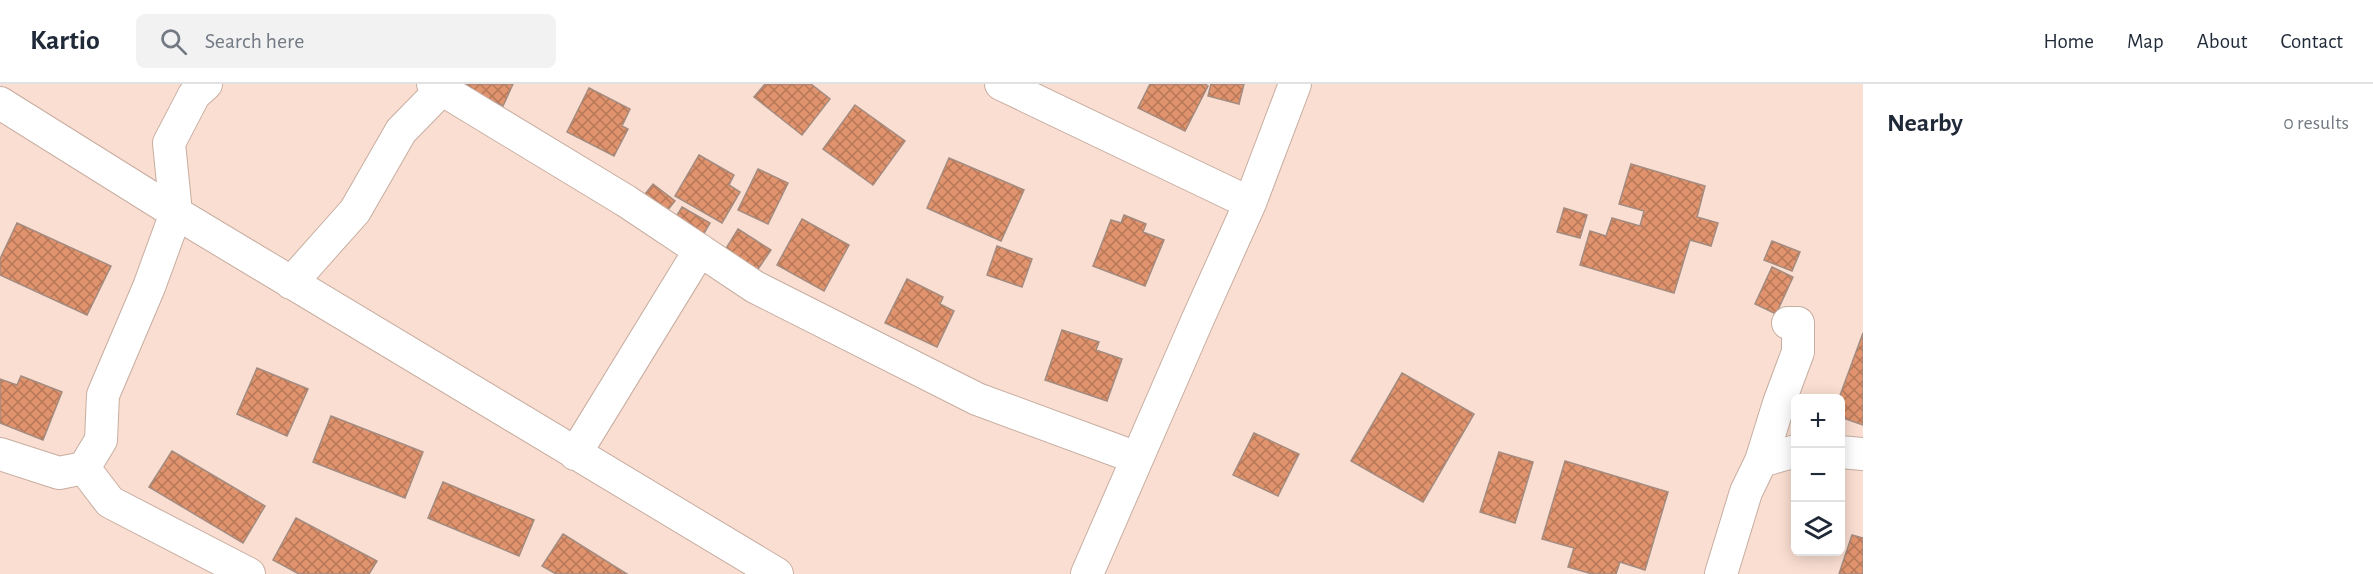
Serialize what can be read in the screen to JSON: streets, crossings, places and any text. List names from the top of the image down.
{
  "page": {
    "header": "Kartio",
    "search": "Search here",
    "nav": [
      "Home",
      "Map",
      "About",
      "Contact"
    ],
    "heading": ["Nearby", "0 results"],
    "map_buttons": ["+", "−"]
  }
}
